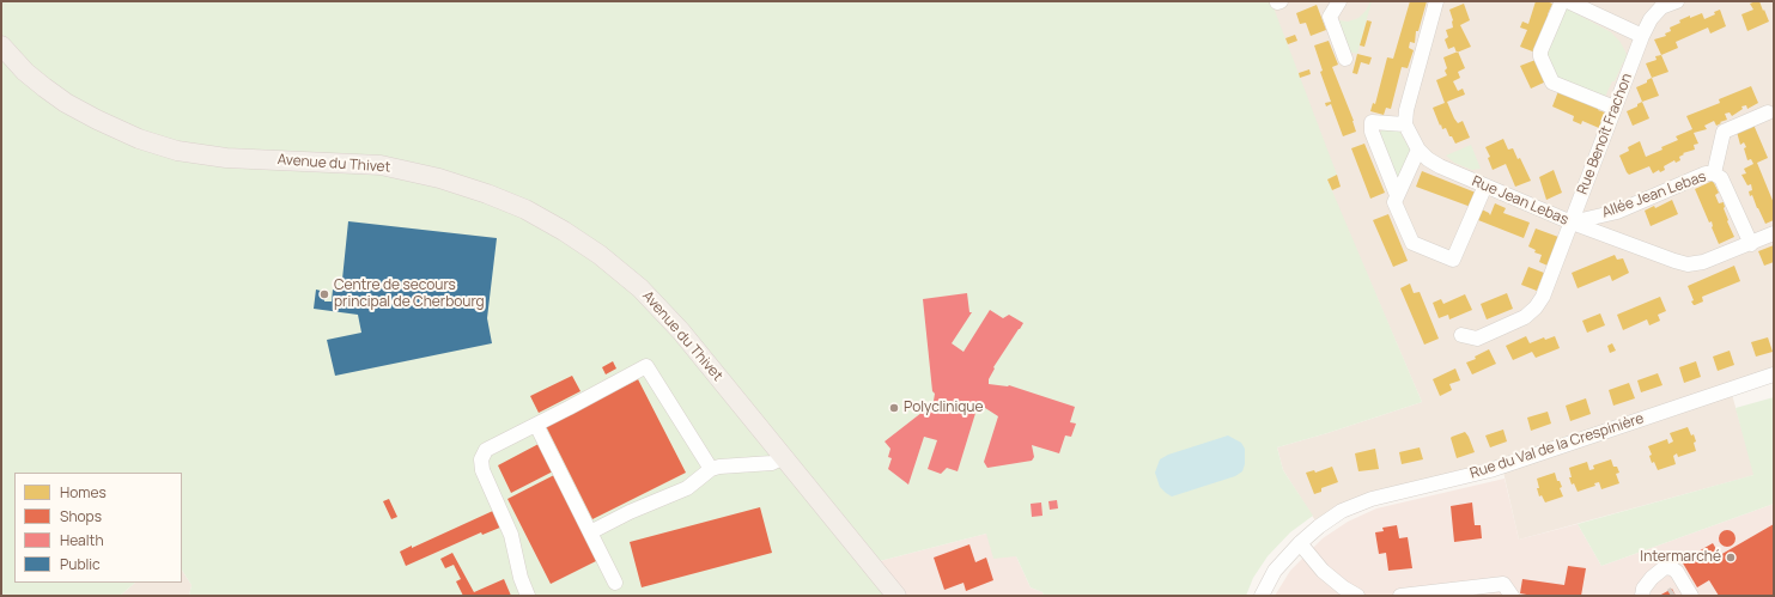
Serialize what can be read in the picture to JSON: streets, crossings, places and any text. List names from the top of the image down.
{
  "streets": {
    "main road": ["Avenue du Thivet"],
    "street": [
      "Rue Benoît Frachon",
      "Allée Jean Lebas",
      "Rue Jean Lebas",
      "Rue du Val de la Crespinière"
    ]
  },
  "crossings": [
    ["Rue Benoît Frachon", "Allée Jean Lebas"],
    ["Rue Benoît Frachon", "Rue Jean Lebas"],
    ["Allée Jean Lebas", "Rue Jean Lebas"]
  ],
  "places": ["Centre de secours principal de Cherbourg", "Polyclinique", "Intermarché"],
  "legend": [
    "Homes",
    "Shops",
    "Health",
    "Public"
  ]
}
